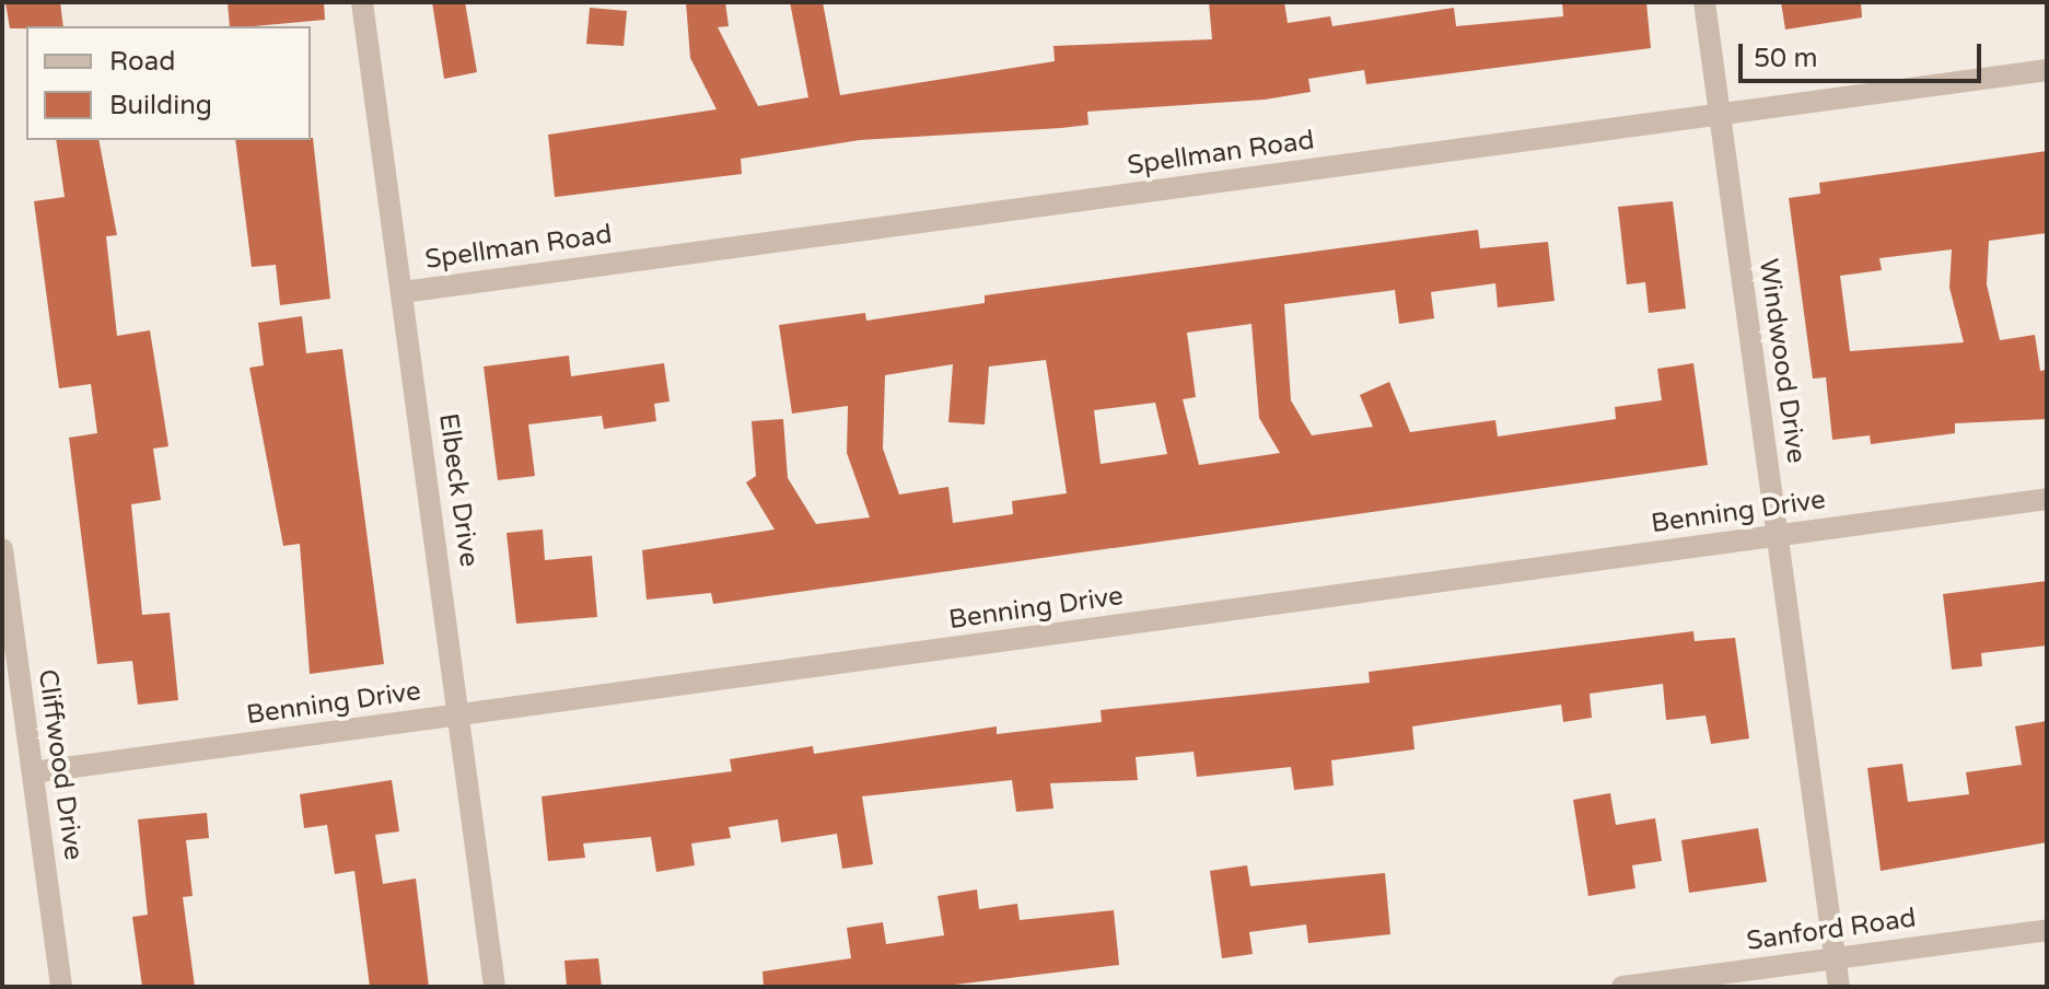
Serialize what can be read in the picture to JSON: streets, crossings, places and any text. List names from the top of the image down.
{
  "streets": {
    "street": [
      "Spellman Road",
      "Windwood Drive",
      "Elbeck Drive",
      "Benning Drive",
      "Cliffwood Drive",
      "Sanford Road"
    ]
  },
  "crossings": [
    ["Spellman Road", "Windwood Drive"],
    ["Spellman Road", "Elbeck Drive"],
    ["Windwood Drive", "Benning Drive"],
    ["Windwood Drive", "Sanford Road"],
    ["Elbeck Drive", "Benning Drive"],
    ["Benning Drive", "Cliffwood Drive"]
  ],
  "legend": ["Road", "Building"],
  "scale_bar": "50 m"
}
